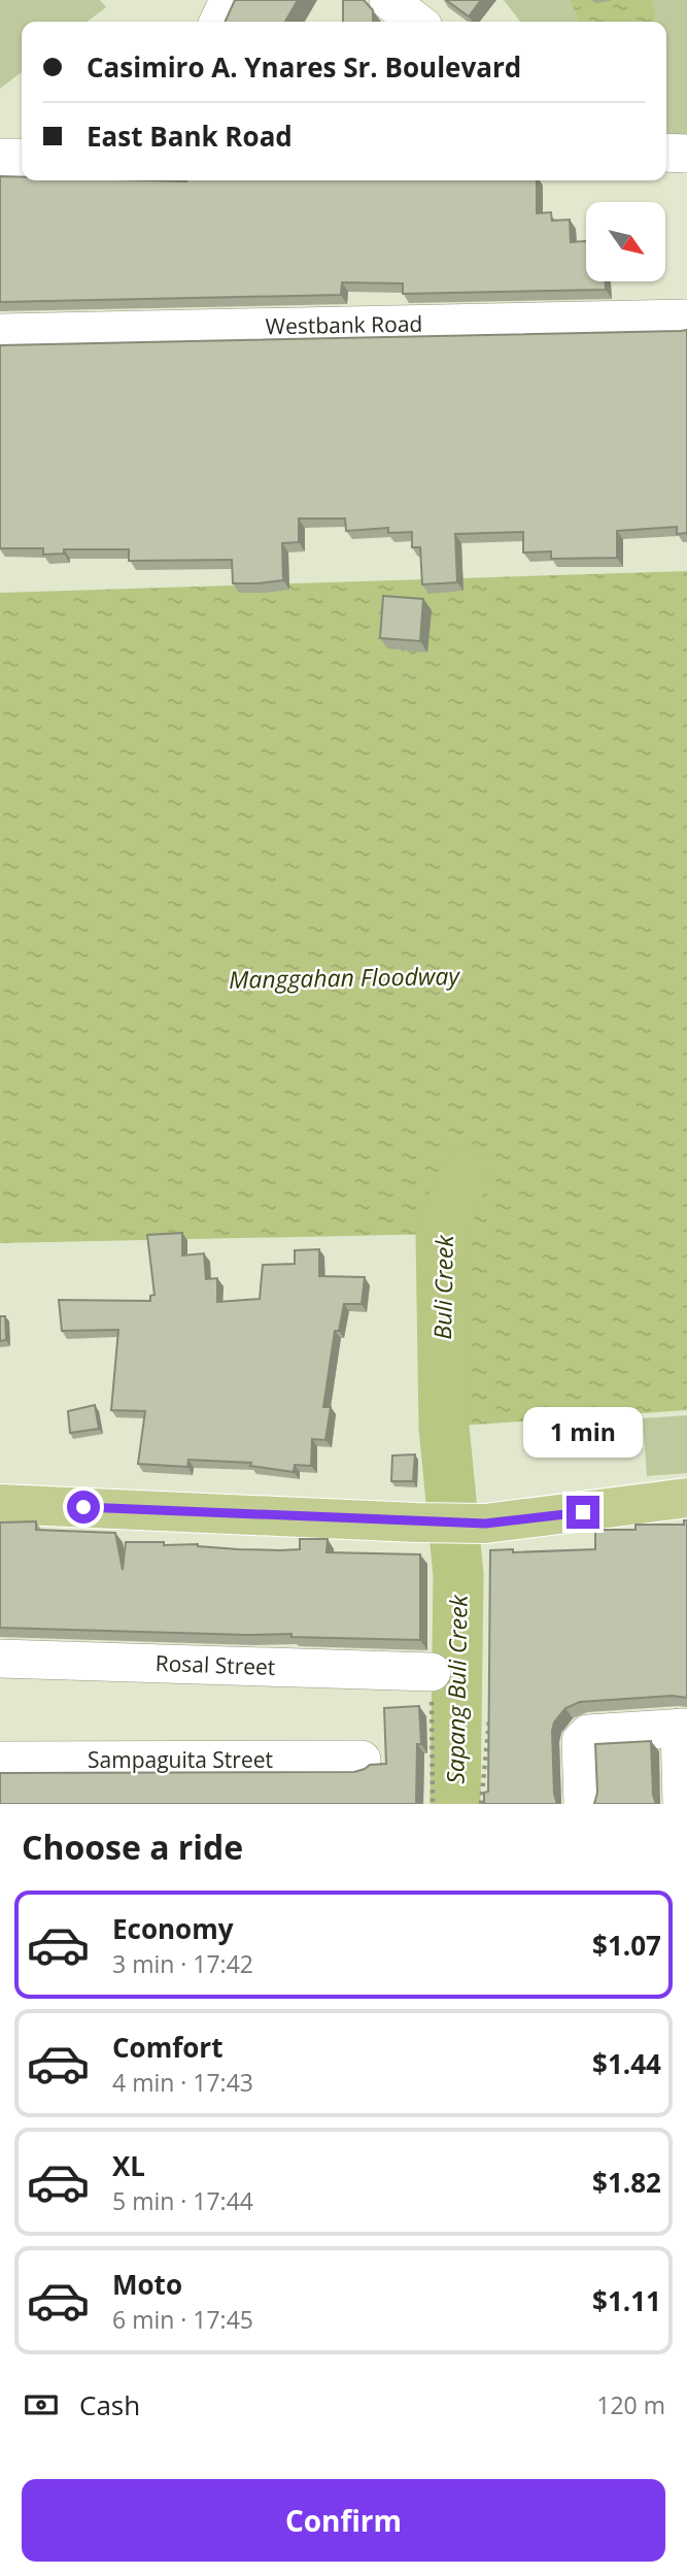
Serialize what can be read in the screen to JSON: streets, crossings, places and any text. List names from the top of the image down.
{
  "streets": {
    "street": ["Westbank Road", "Rosal Street", "Sampaguita Street"]
  },
  "water": ["Manggahan Floodway", "Buli Creek", "Sapang Buli Creek"],
  "north": "bottom right",
  "page": {
    "banner": ["Casimiro A. Ynares Sr. Boulevard", "East Bank Road"],
    "bubble": "1 min",
    "heading": "Choose a ride",
    "list": [
      {
        "name": "Economy",
        "note": "3 min · 17:42",
        "value": "$1.07"
      },
      {
        "name": "Comfort",
        "note": "4 min · 17:43",
        "value": "$1.44"
      },
      {
        "name": "XL",
        "note": "5 min · 17:44",
        "value": "$1.82"
      },
      {
        "name": "Moto",
        "note": "6 min · 17:45",
        "value": "$1.11"
      }
    ],
    "pay": ["Cash", "120 m"],
    "buttons": "Confirm"
  }
}
